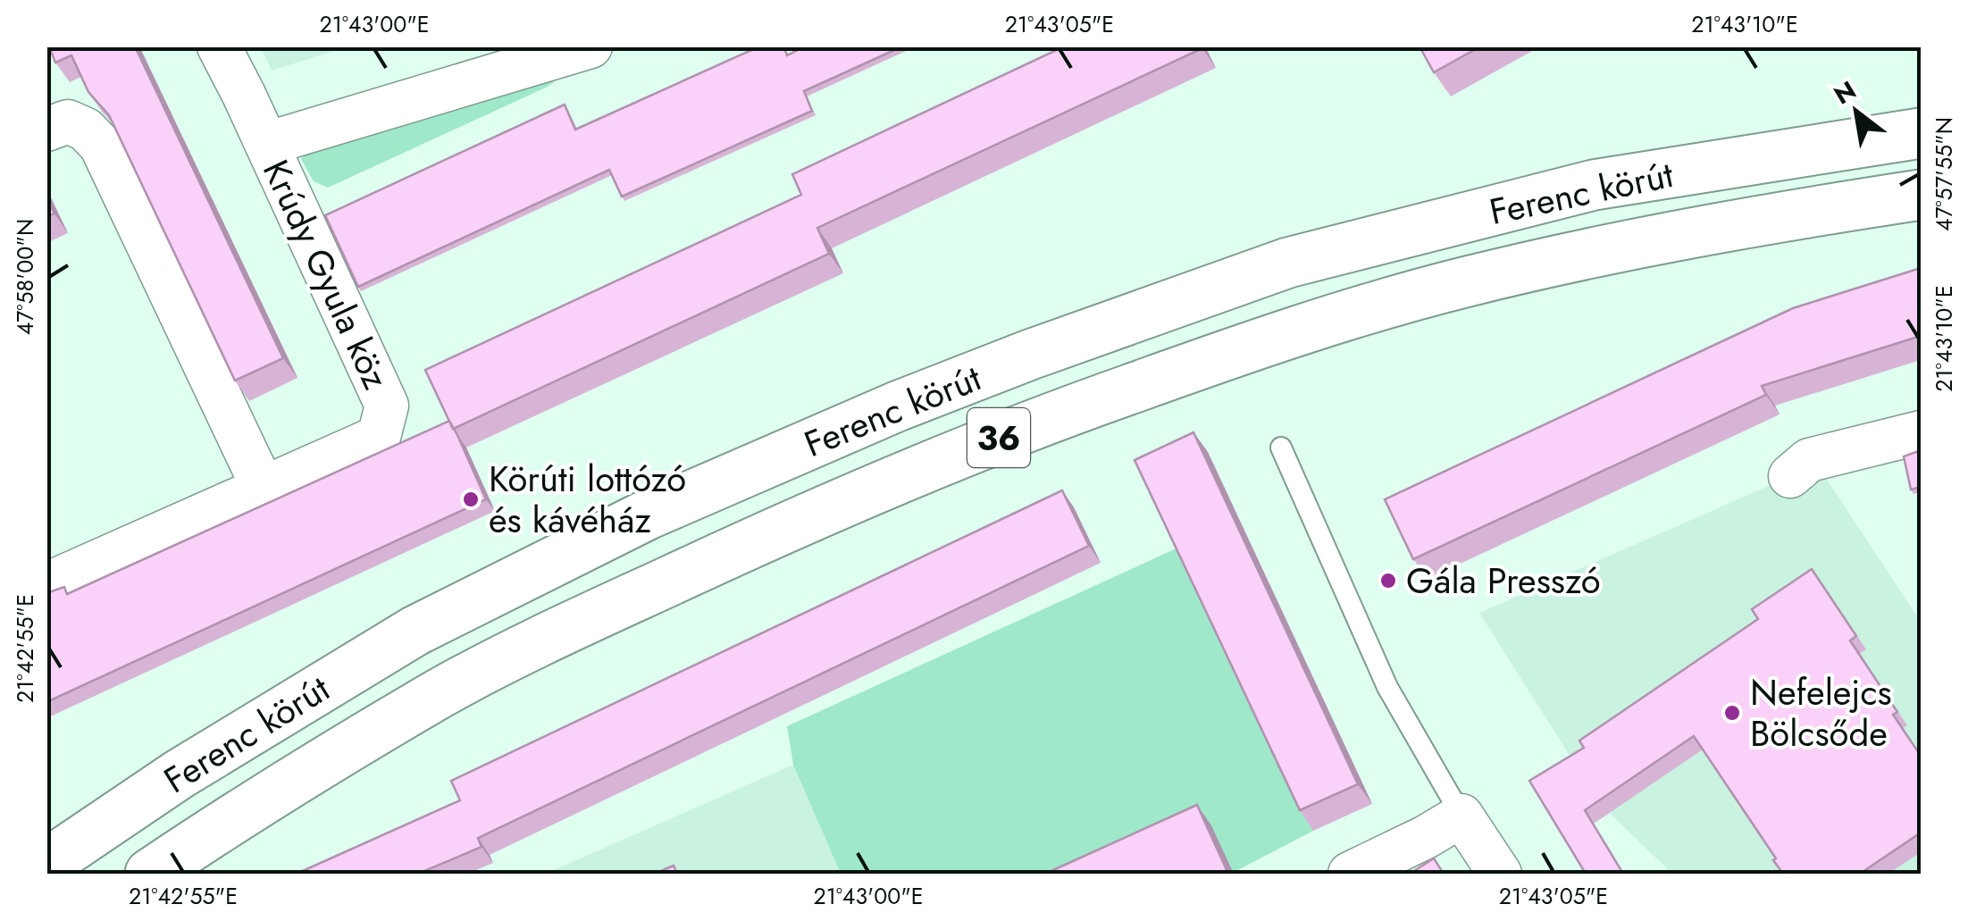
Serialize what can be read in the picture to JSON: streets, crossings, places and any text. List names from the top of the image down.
{
  "streets": {
    "main road": ["Ferenc körút", "36"],
    "street": ["Krúdy Gyula köz"]
  },
  "places": ["Körúti lottózó és kávéház", "Gála Presszó", "Nefelejcs Bölcsőde"],
  "north": "top left",
  "coordinates": [
    "21°43'00\"E",
    "21°43'05\"E",
    "21°43'10\"E",
    "47°57'55\"N",
    "47°58'00\"N",
    "21°42'55\"E"
  ]
}
